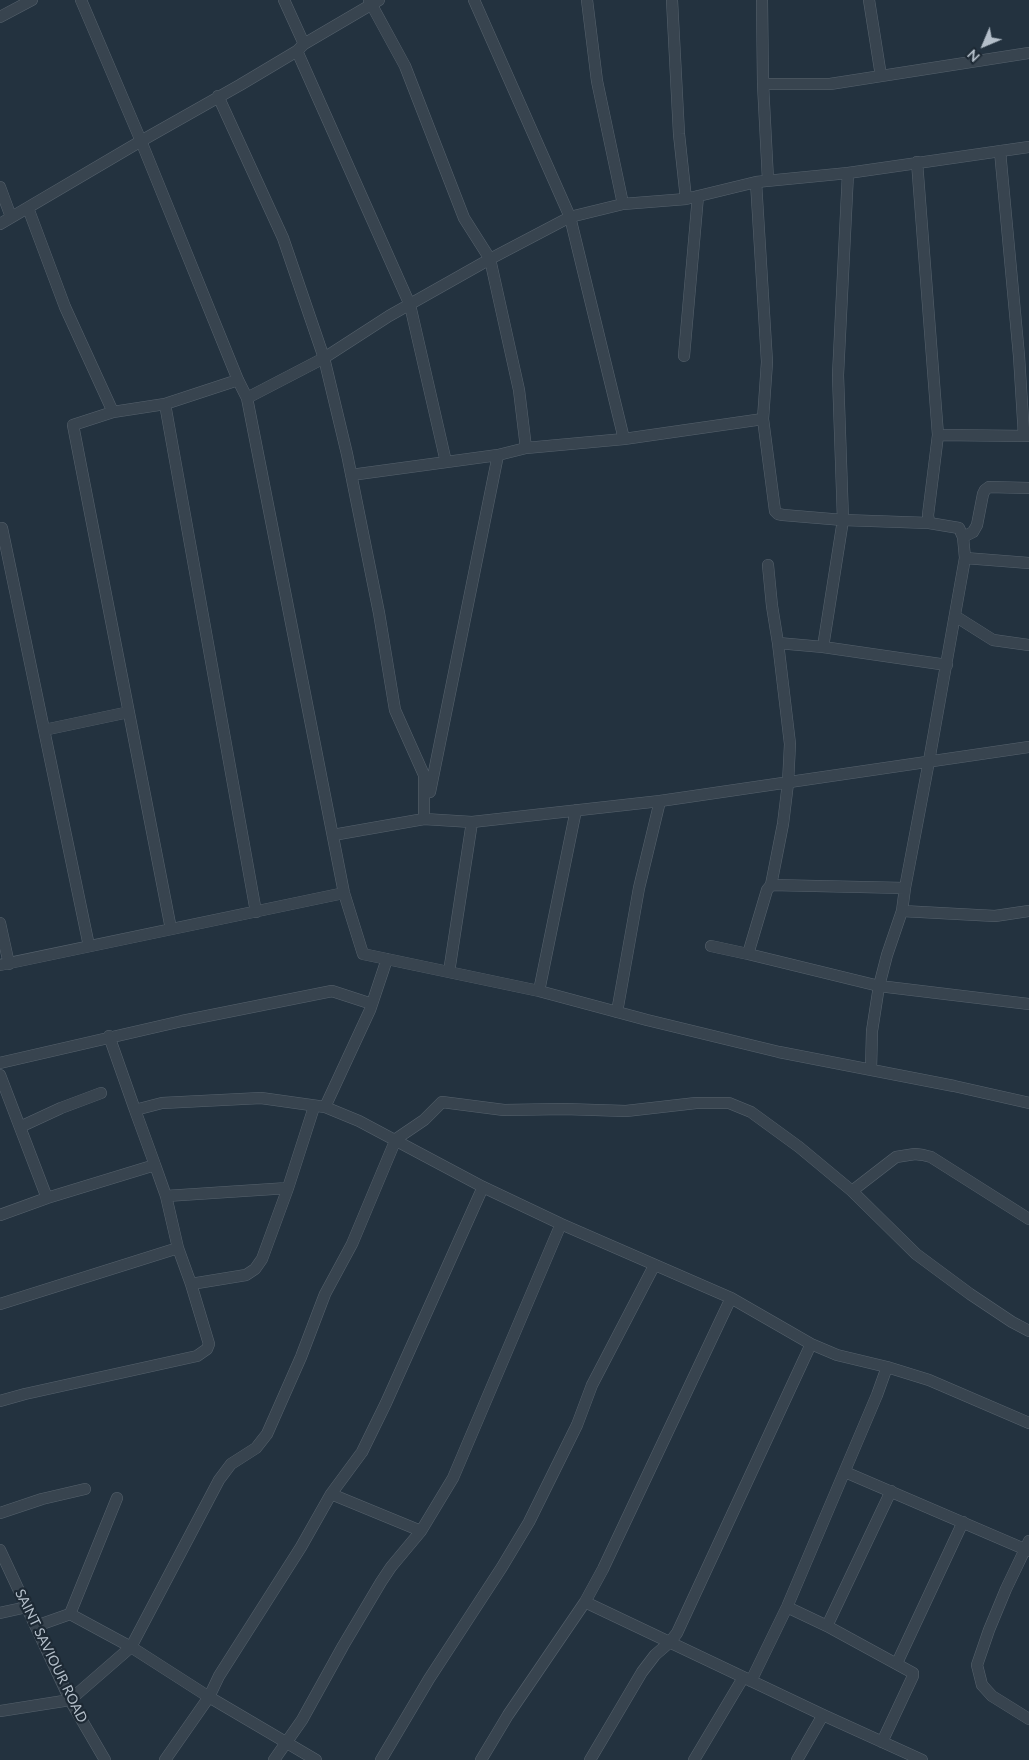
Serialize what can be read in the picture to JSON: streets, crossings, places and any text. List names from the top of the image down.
{
  "streets": {
    "street": ["SAINT SAVIOUR ROAD"]
  },
  "north": "bottom left"
}
